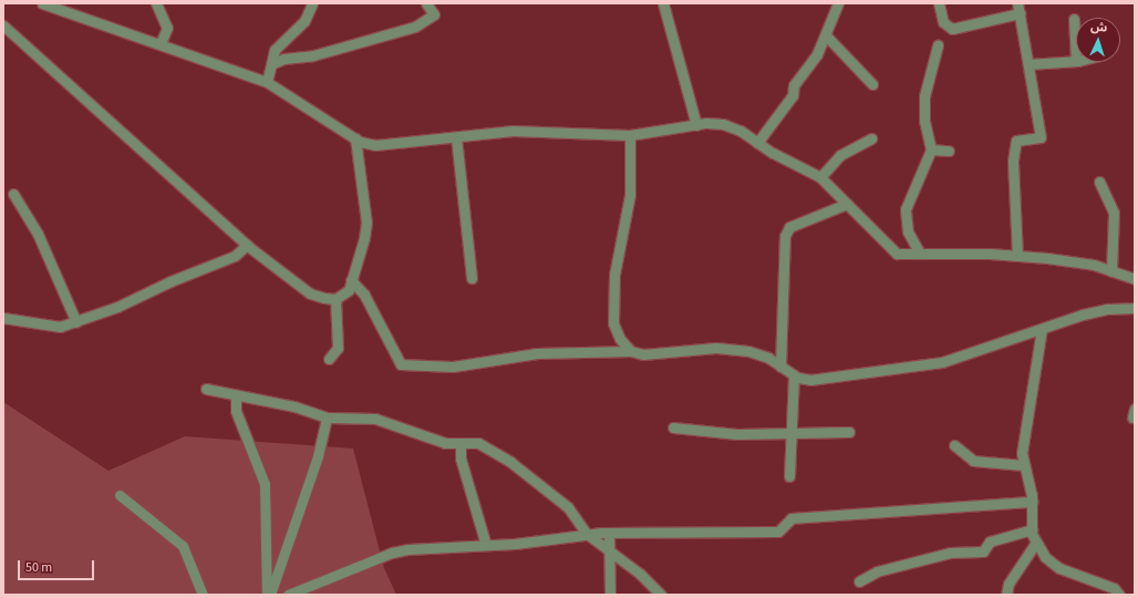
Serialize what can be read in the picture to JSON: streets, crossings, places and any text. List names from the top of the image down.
{
  "scale_bar": "50 m",
  "north": "top"
}
